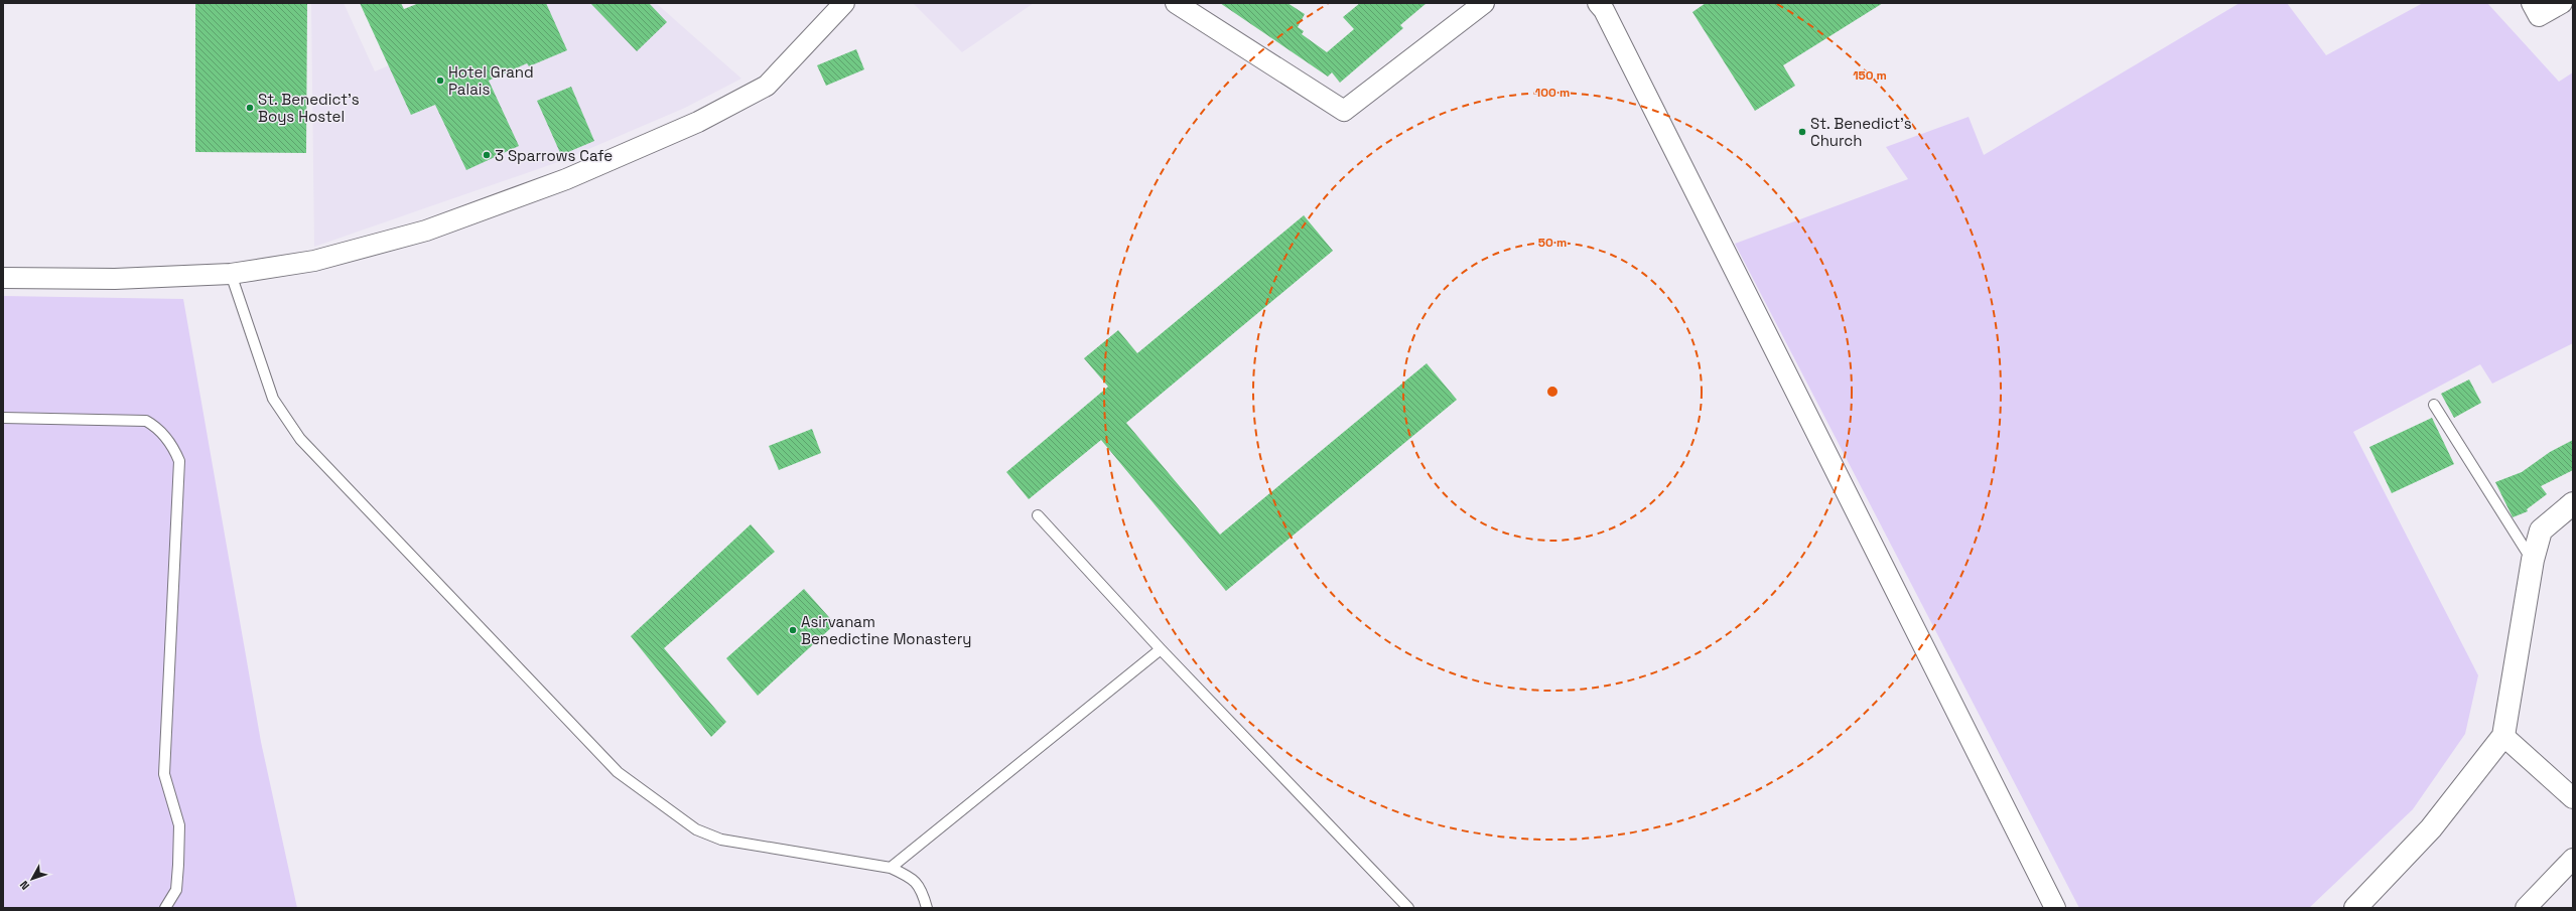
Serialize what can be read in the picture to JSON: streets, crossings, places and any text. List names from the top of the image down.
{
  "places": [
    "Hotel Grand Palais",
    "St. Benedict's Boys Hostel",
    "St. Benedict's Church",
    "3 Sparrows Cafe",
    "Asirvanam Benedictine Monastery"
  ],
  "north": "bottom left",
  "rings": ["150 m", "100 m", "50 m"]
}
